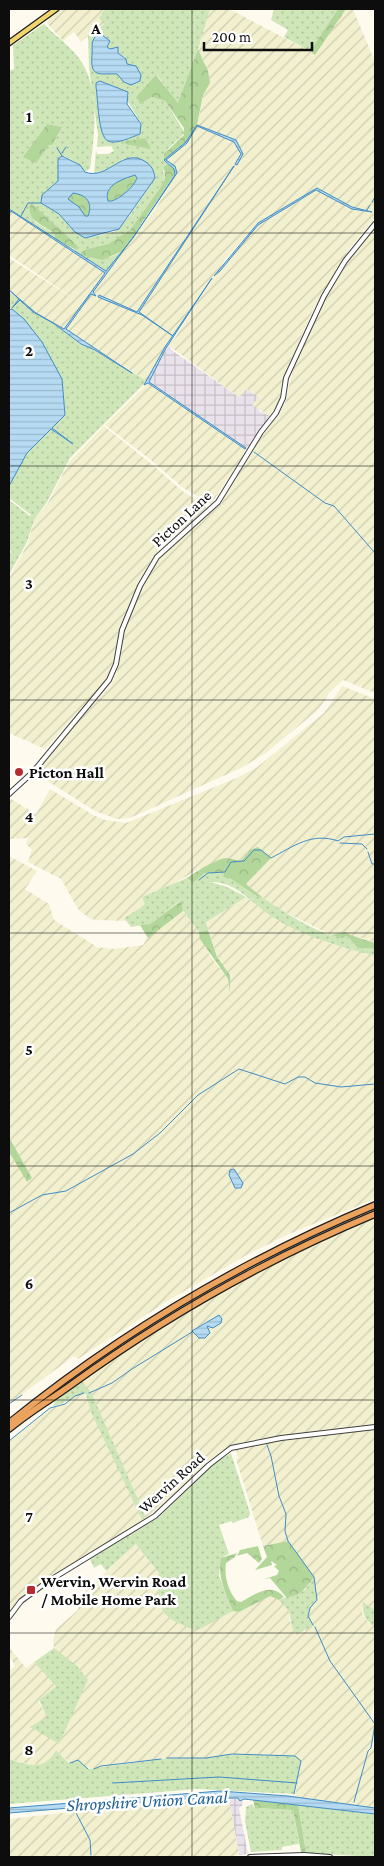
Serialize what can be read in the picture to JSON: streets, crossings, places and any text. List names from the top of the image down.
{
  "streets": {
    "street": ["Picton Lane", "Wervin Road"]
  },
  "water": ["Shropshire Union Canal"],
  "places": {
    "other": ["Picton Hall"],
    "transit": ["Wervin, Wervin Road / Mobile Home Park"]
  },
  "scale_bar": "200 m",
  "grid": {
    "columns": ["A"],
    "rows": [
      "1",
      "2",
      "3",
      "4",
      "5",
      "6",
      "7",
      "8"
    ]
  }
}
